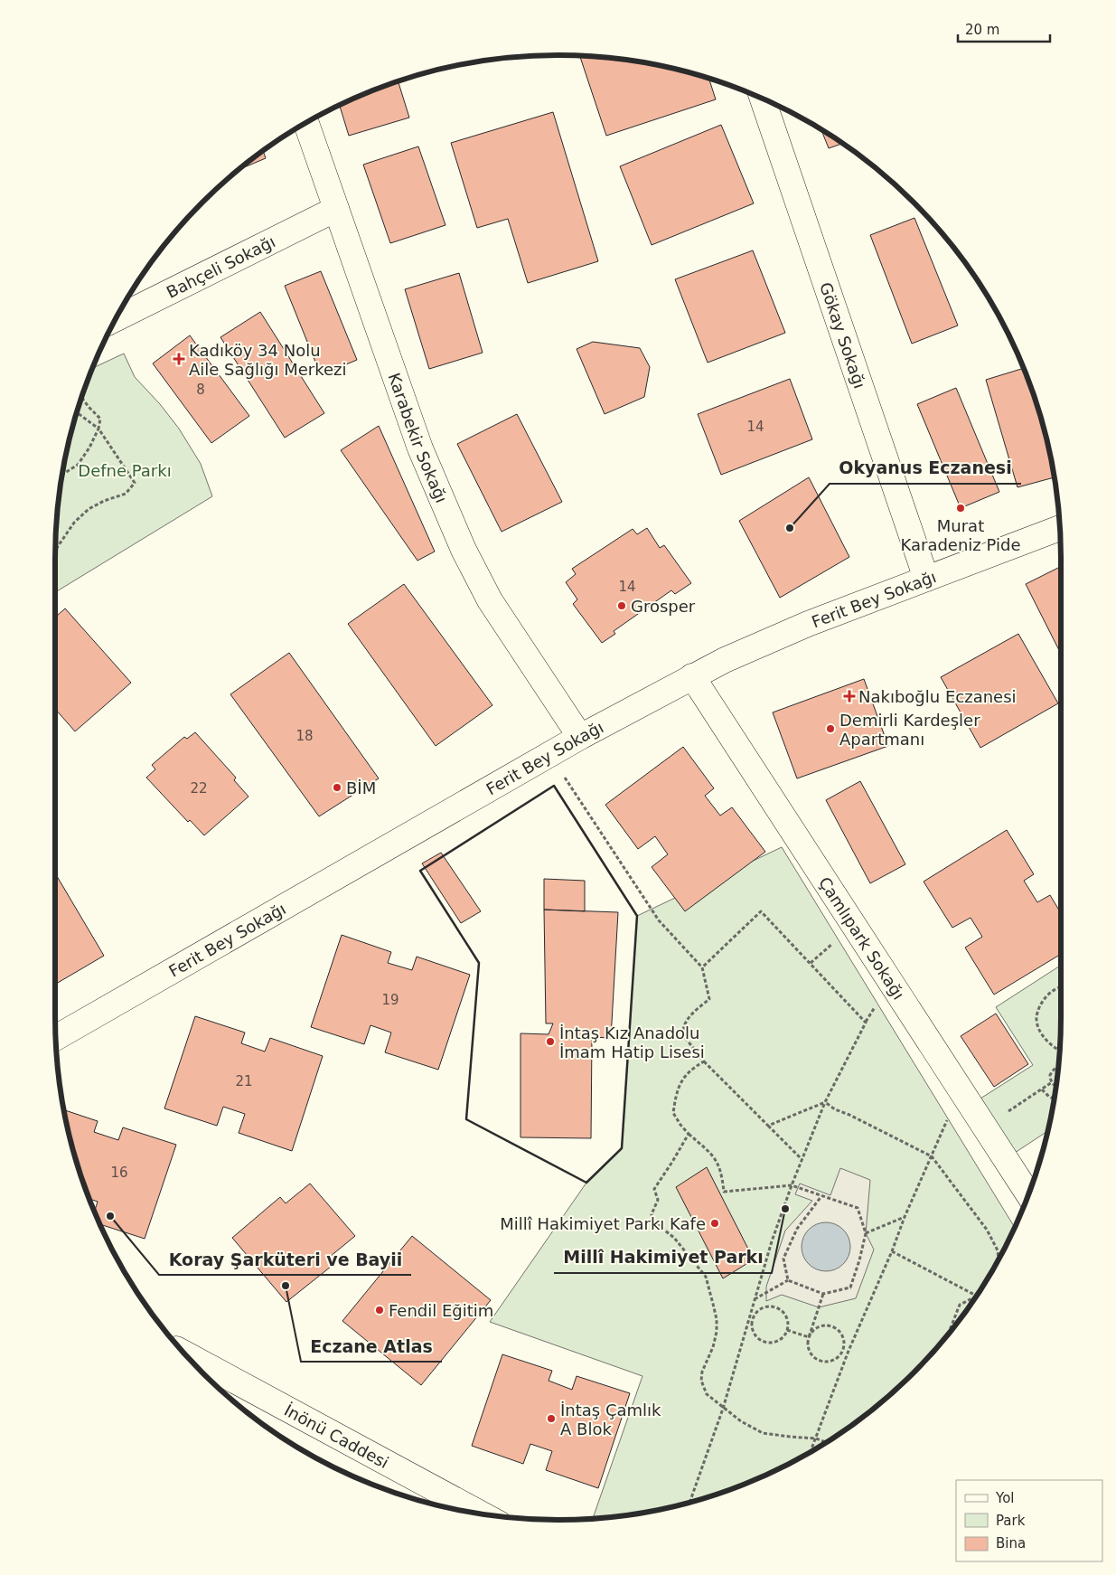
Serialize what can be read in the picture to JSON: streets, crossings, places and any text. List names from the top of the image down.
{
  "streets": {
    "street": [
      "Bahçeli Sokağı",
      "Gökay Sokağı",
      "Karabekir Sokağı",
      "Ferit Bey Sokağı",
      "Çamlıpark Sokağı",
      "İnönü Caddesi"
    ]
  },
  "crossings": [
    ["Bahçeli Sokağı", "Karabekir Sokağı"],
    ["Gökay Sokağı", "Ferit Bey Sokağı"],
    ["Karabekir Sokağı", "Ferit Bey Sokağı"],
    ["Ferit Bey Sokağı", "Çamlıpark Sokağı"]
  ],
  "parks": ["Defne Parkı"],
  "places": {
    "health": ["Kadıköy 34 Nolu Aile Sağlığı Merkezi", "Nakıboğlu Eczanesi"],
    "other": [
      "Murat Karadeniz Pide",
      "Okyanus Eczanesi",
      "Grosper",
      "Demirli Kardeşler Apartmanı",
      "BİM",
      "İntaş Kız Anadolu İmam Hatip Lisesi",
      "Millî Hakimiyet Parkı",
      "Koray Şarküteri ve Bayii",
      "Millî Hakimiyet Parkı Kafe",
      "Eczane Atlas",
      "Fendil Eğitim",
      "İntaş Çamlık A Blok"
    ]
  },
  "house_numbers": [
    "8",
    "14",
    "14",
    "18",
    "22",
    "19",
    "21",
    "16"
  ],
  "legend": ["Yol", "Park", "Bina"],
  "scale_bar": "20 m"
}
